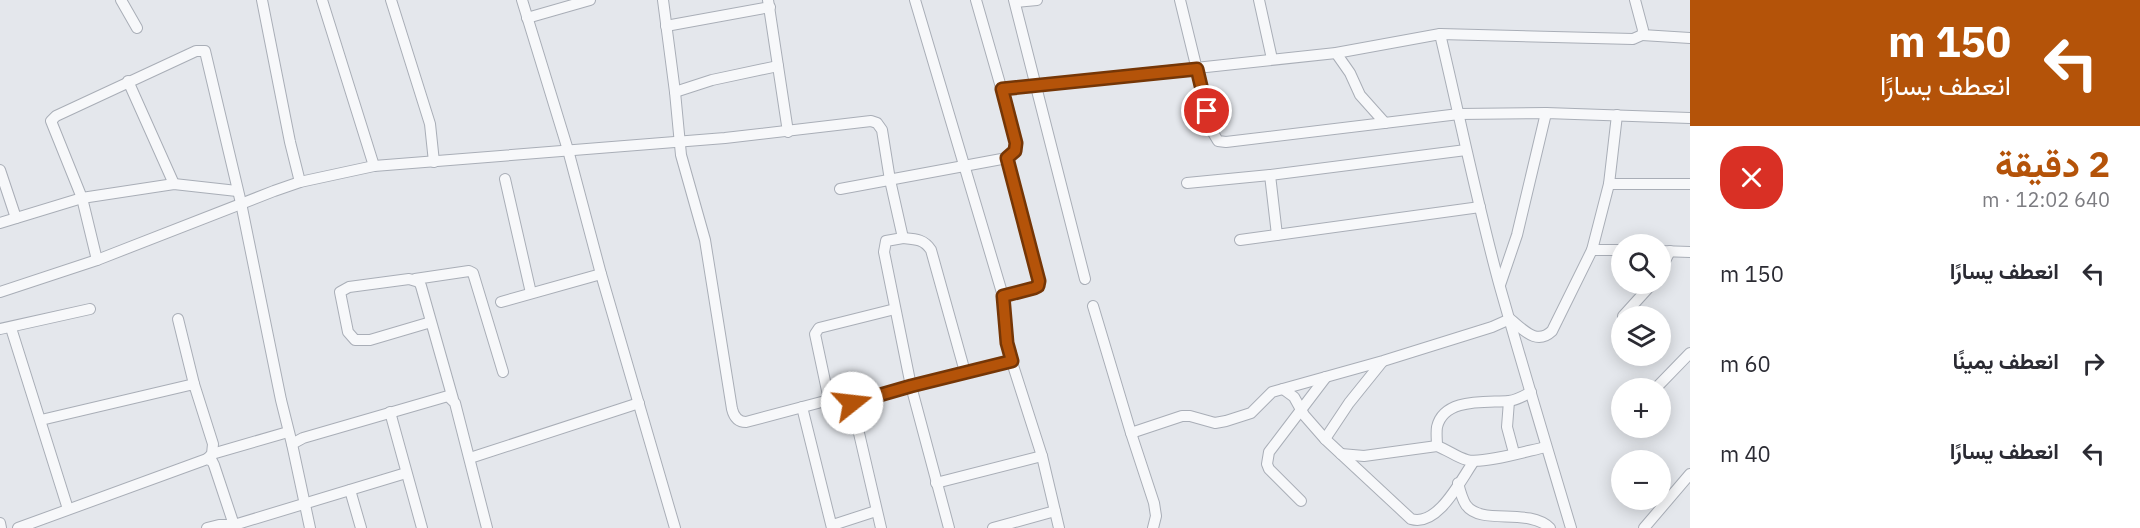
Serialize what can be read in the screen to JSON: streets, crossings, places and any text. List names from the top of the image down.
{
  "page": {
    "turn": ["150 m", "انعطف يسارًا"],
    "heading": ["2 دقيقة", "640 m · 12:02"],
    "list": [
      {
        "name": "انعطف يسارًا",
        "value": "150 m"
      },
      {
        "name": "انعطف يمينًا",
        "value": "60 m"
      },
      {
        "name": "انعطف يسارًا",
        "value": "40 m"
      }
    ],
    "map_buttons": ["+", "−"]
  }
}
